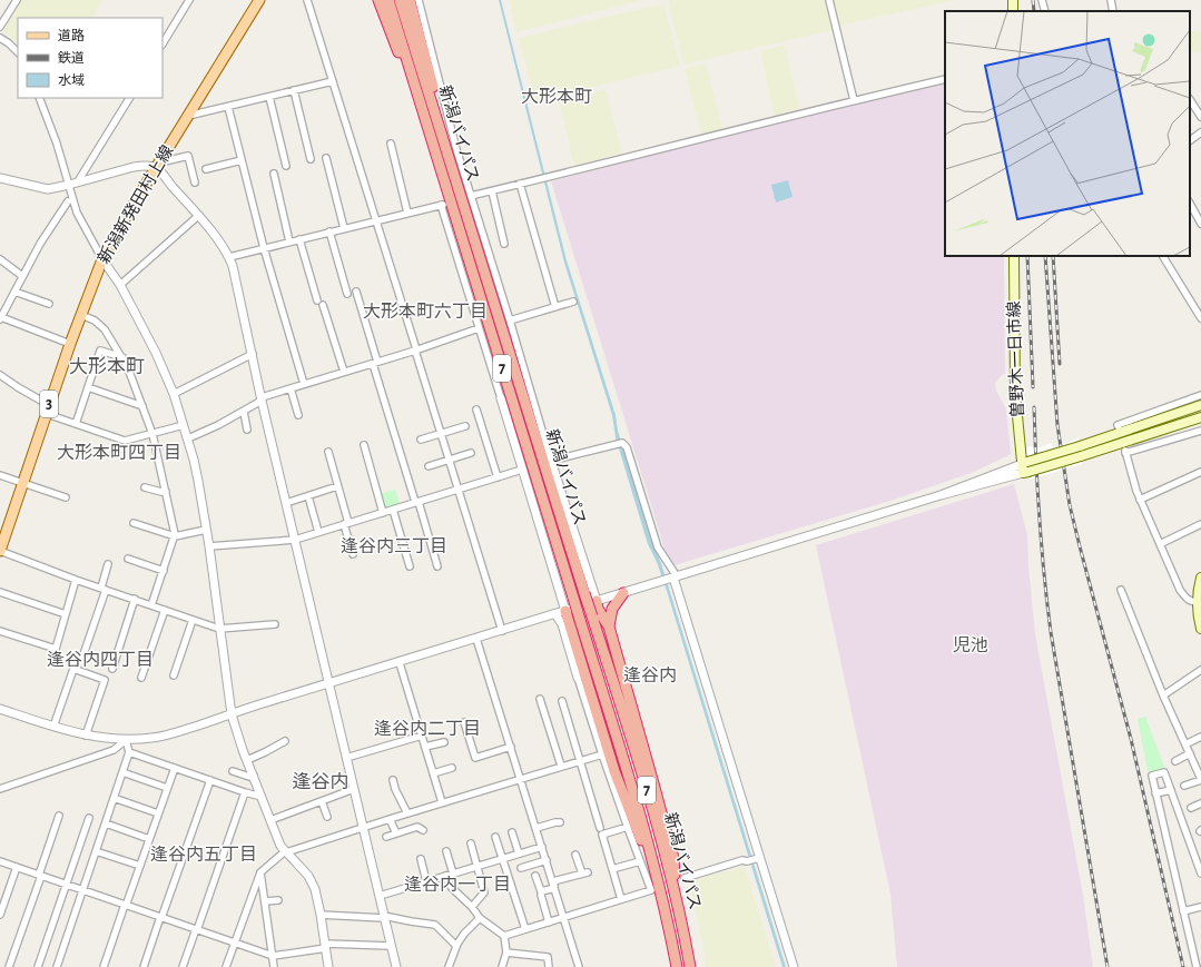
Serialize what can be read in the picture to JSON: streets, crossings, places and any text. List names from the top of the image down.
{
  "streets": {
    "highway": ["新潟バイパス", "7"],
    "main road": ["新潟新発田村上線", "曽野木一日市線", "3"]
  },
  "districts": [
    "大形本町",
    "大形本町六丁目",
    "大形本町",
    "大形本町四丁目",
    "逢谷内三丁目",
    "児池",
    "逢谷内四丁目",
    "逢谷内",
    "逢谷内二丁目",
    "逢谷内",
    "逢谷内五丁目",
    "逢谷内一丁目"
  ],
  "legend": ["道路", "鉄道", "水域"]
}
